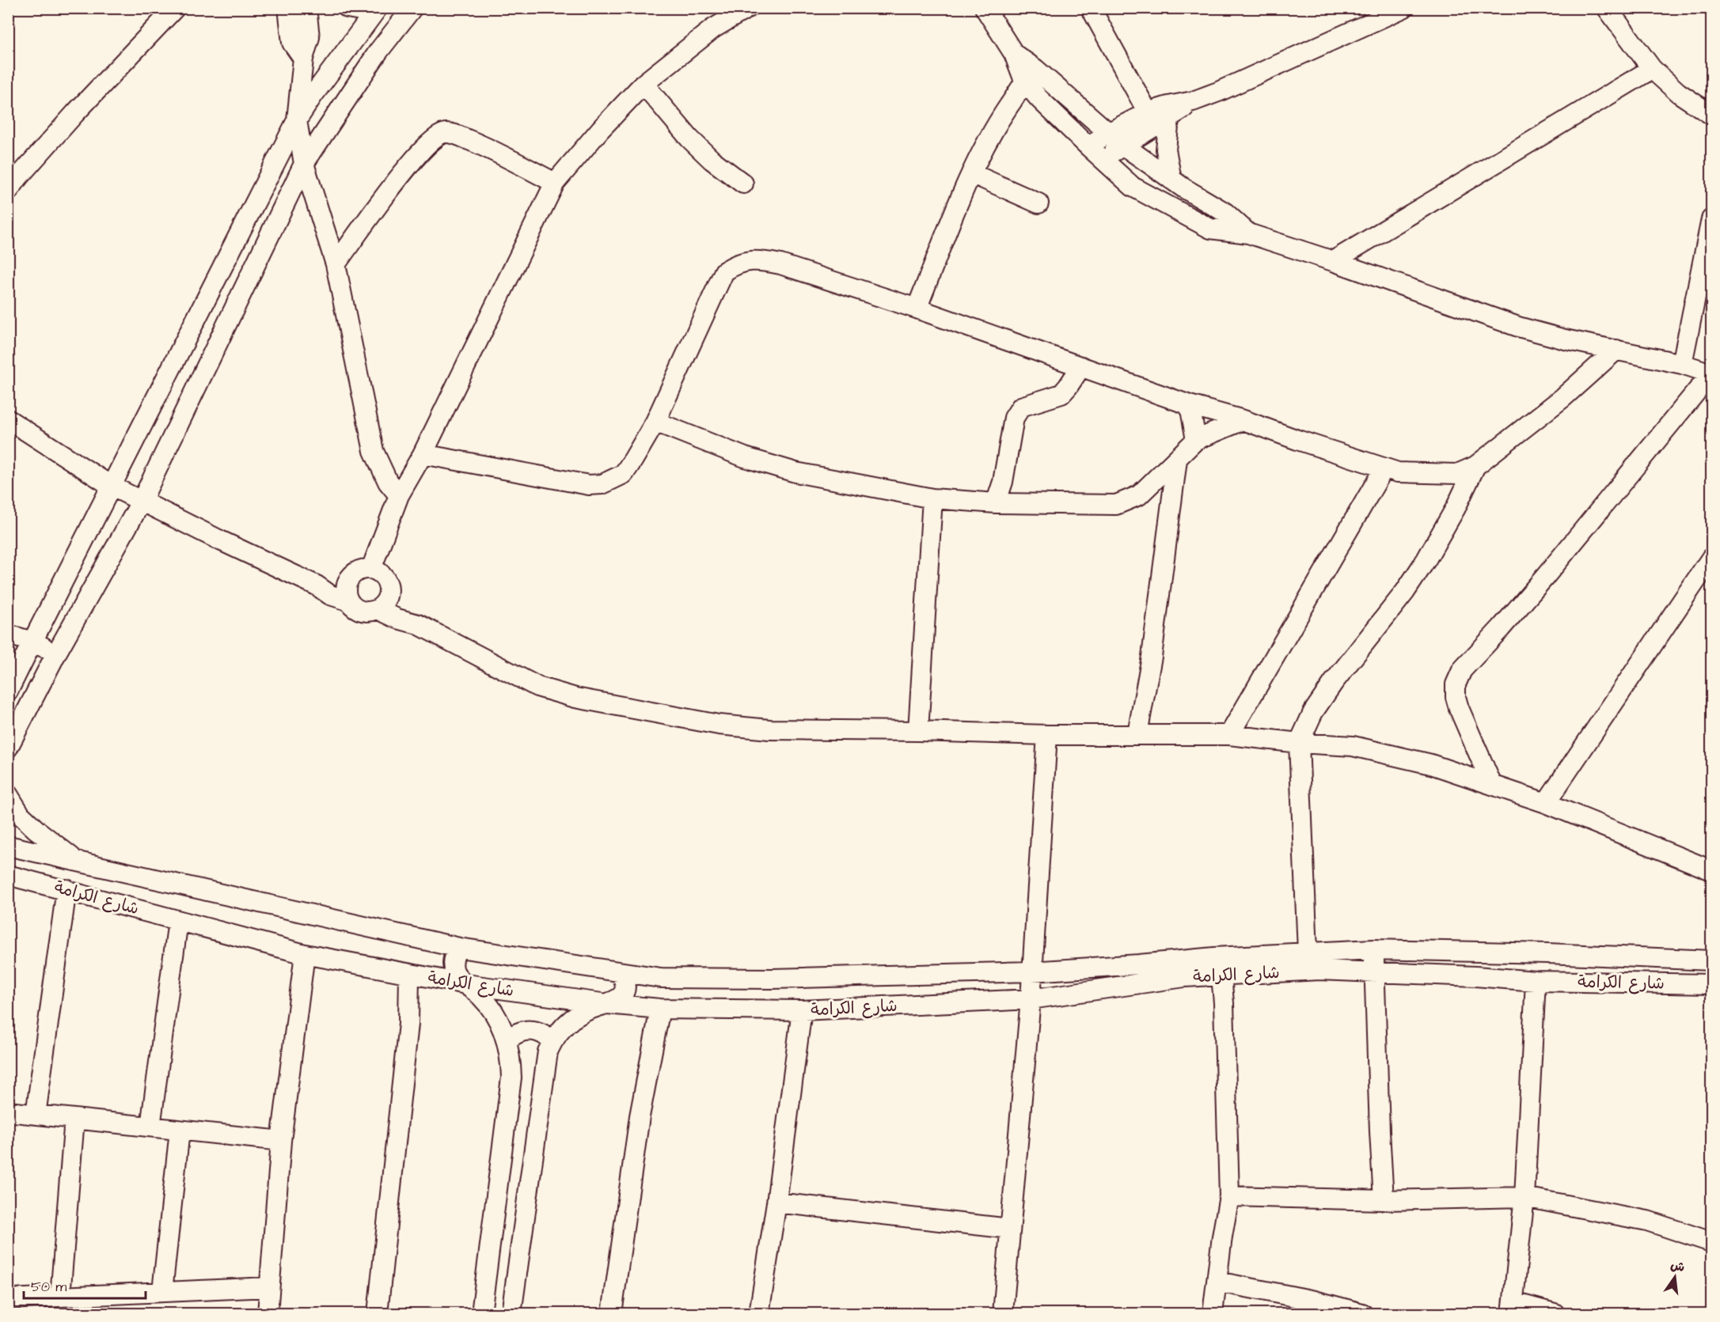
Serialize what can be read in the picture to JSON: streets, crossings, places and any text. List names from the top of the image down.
{
  "streets": {
    "street": ["شارع الكرامة"]
  },
  "scale_bar": "50 m",
  "north": "top"
}
